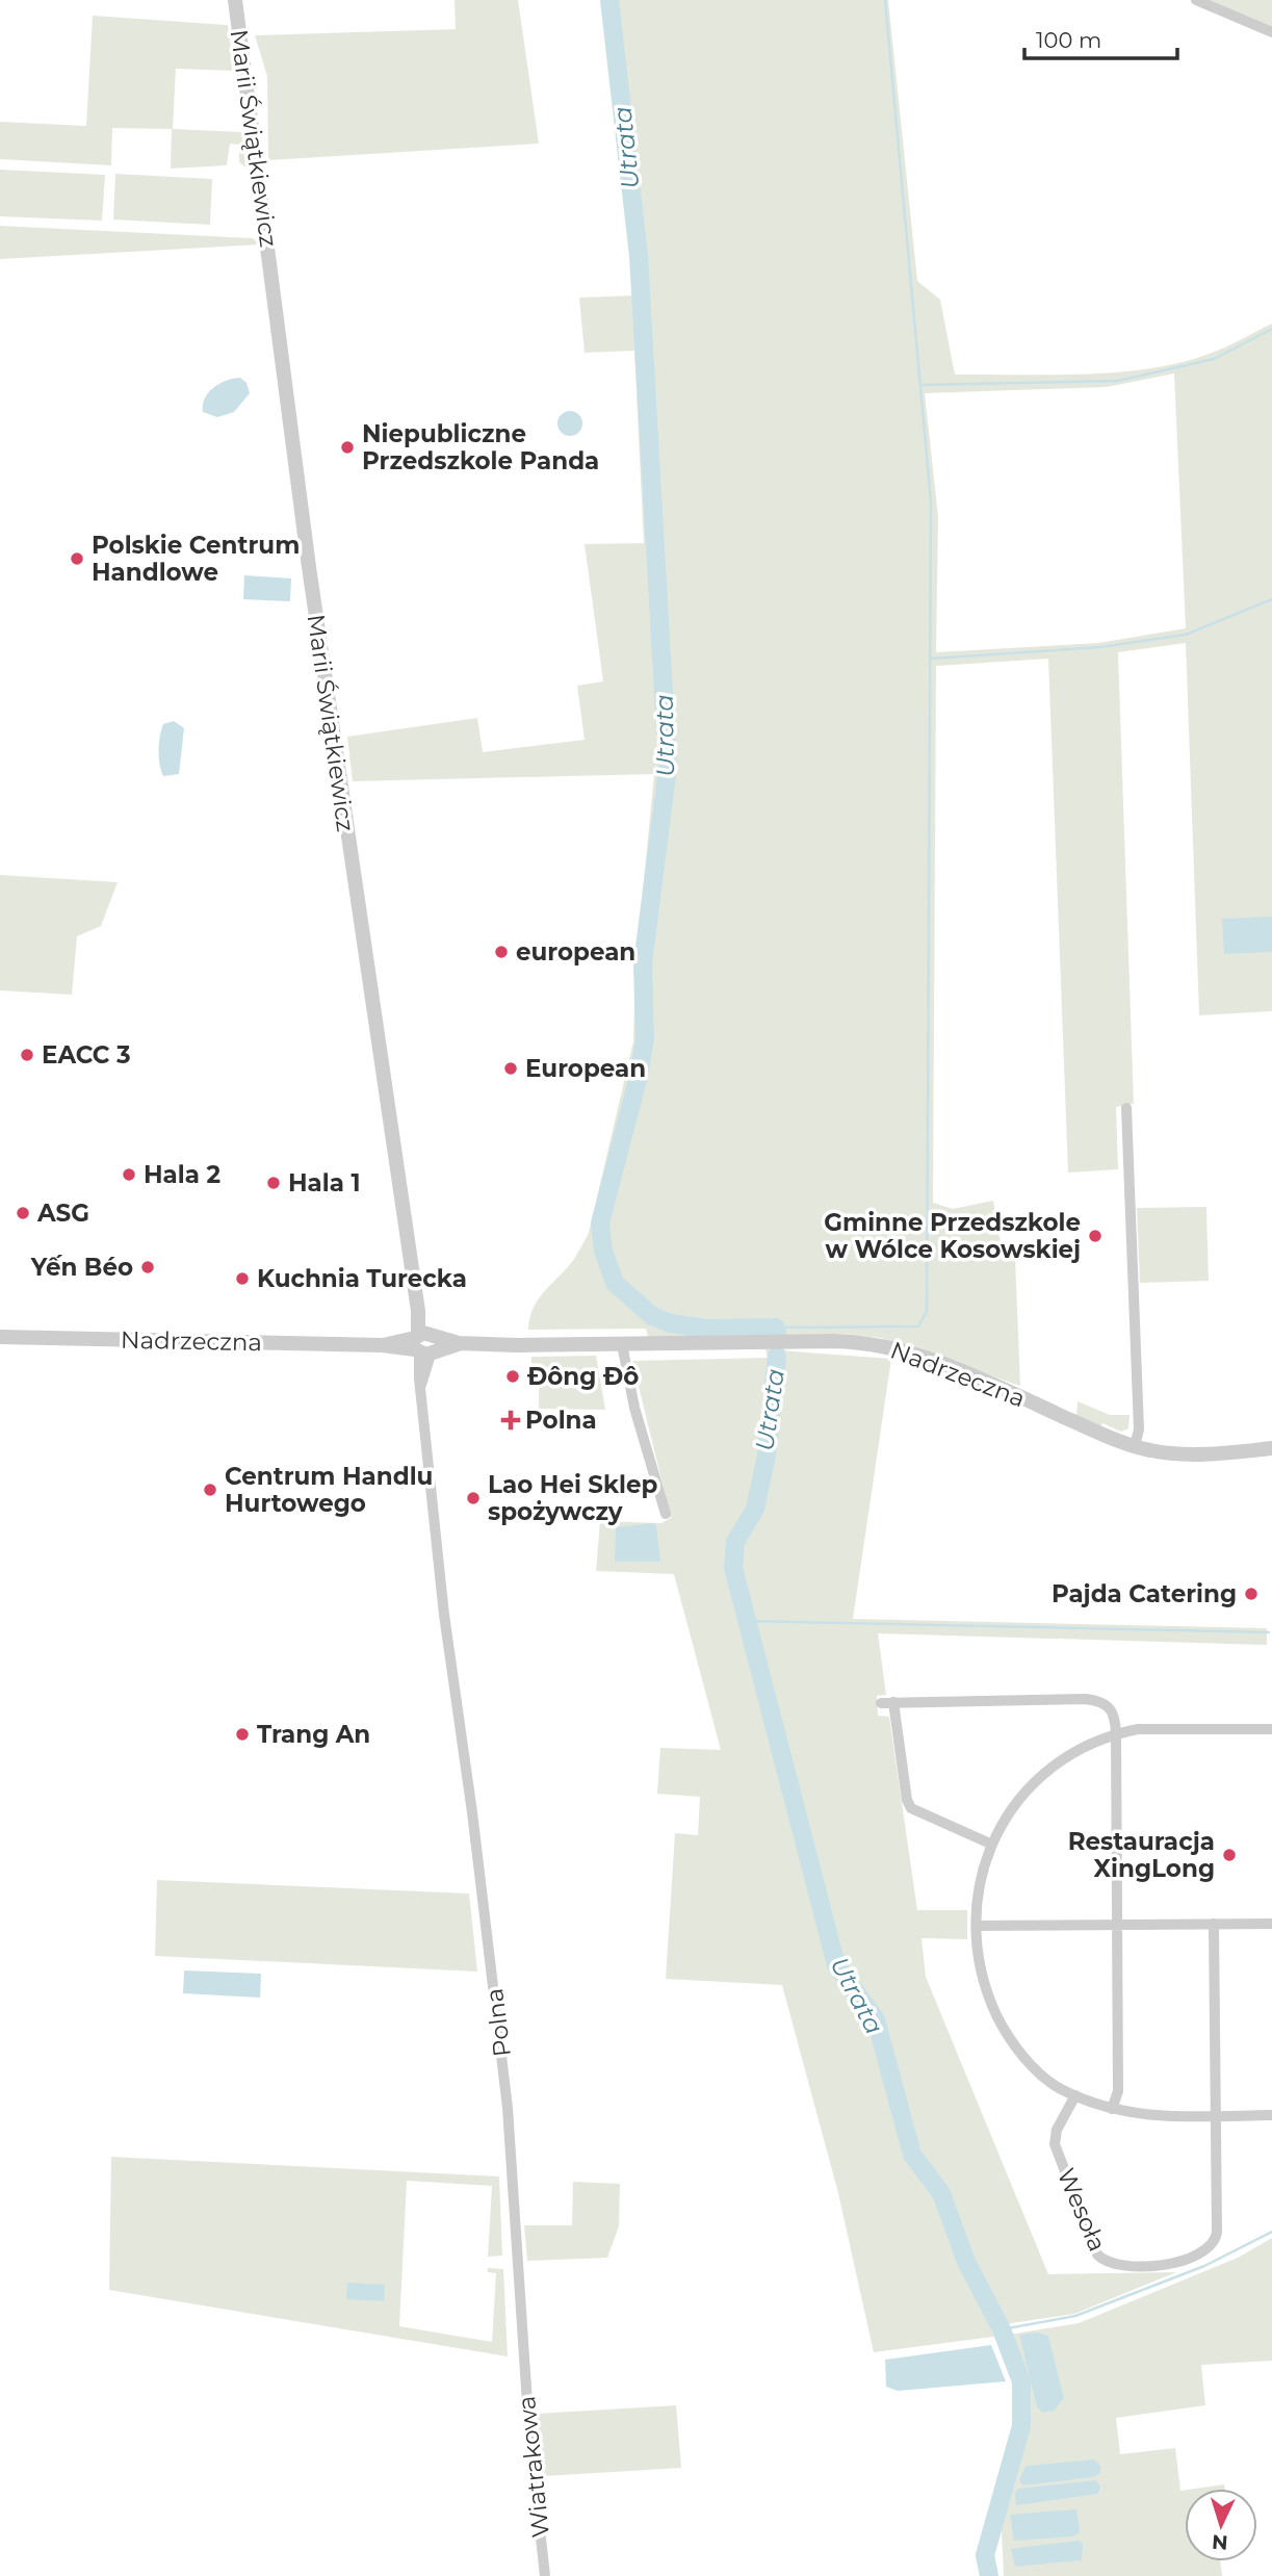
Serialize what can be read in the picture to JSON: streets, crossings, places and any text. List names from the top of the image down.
{
  "streets": {
    "street": [
      "Marii Świątkiewicz",
      "Nadrzeczna",
      "Polna",
      "Wesoła",
      "Wiatrakowa"
    ]
  },
  "crossings": [
    ["Marii Świątkiewicz", "Nadrzeczna"],
    ["Marii Świątkiewicz", "Polna"],
    ["Nadrzeczna", "Polna"],
    ["Polna", "Wiatrakowa"]
  ],
  "water": ["Utrata"],
  "places": {
    "other": [
      "Niepubliczne Przedszkole Panda",
      "Polskie Centrum Handlowe",
      "european",
      "EACC 3",
      "European",
      "Hala 2",
      "Hala 1",
      "ASG",
      "Gminne Przedszkole w Wólce Kosowskiej",
      "Yến Béo",
      "Kuchnia Turecka",
      "Đông Đô",
      "Centrum Handlu Hurtowego",
      "Lao Hei Sklep spożywczy",
      "Pajda Catering",
      "Trang An",
      "Restauracja XingLong"
    ],
    "health": ["Polna"]
  },
  "scale_bar": "100 m",
  "north": "bottom"
}
